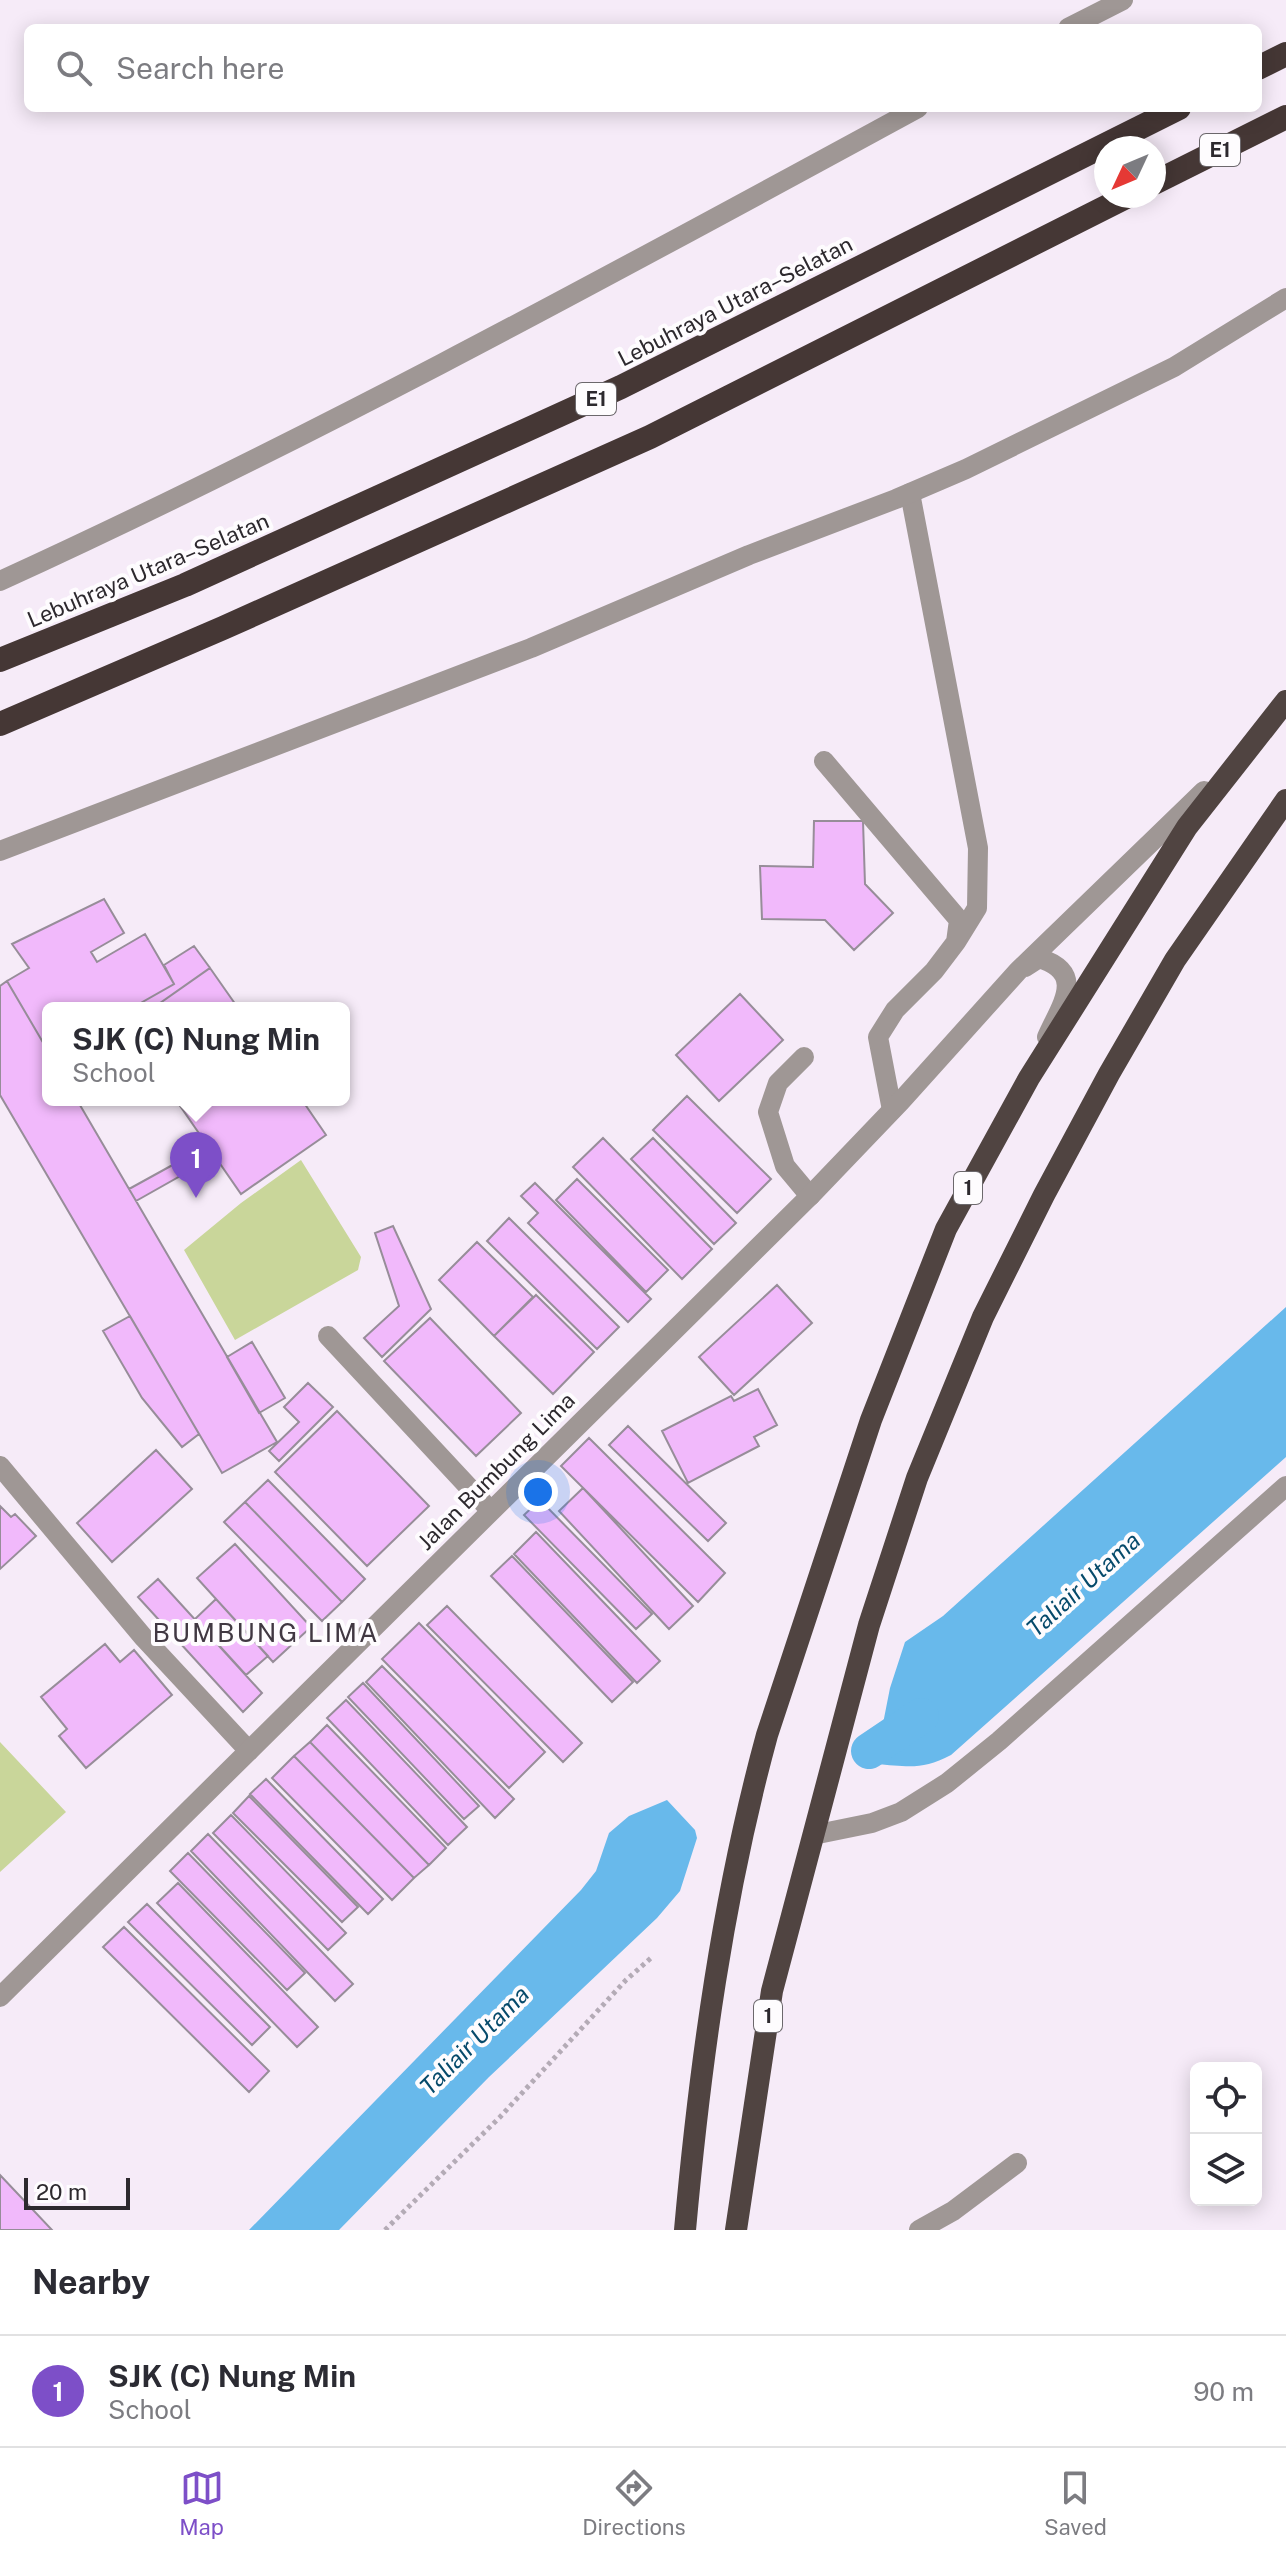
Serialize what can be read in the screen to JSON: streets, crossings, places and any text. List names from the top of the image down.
{
  "streets": {
    "highway": ["E1", "Lebuhraya Utara–Selatan", "1"],
    "street": ["Jalan Bumbung Lima"]
  },
  "crossings": [
    ["1", "Jalan Bumbung Lima"]
  ],
  "districts": ["BUMBUNG LIMA"],
  "water": ["Taliair Utama"],
  "scale_bar": "20 m",
  "north": "bottom left",
  "page": {
    "search": "Search here",
    "popup": ["SJK (C) Nung Min", "School"],
    "pins": "1",
    "scale": "20 m",
    "heading": "Nearby",
    "list": [
      {
        "mark": "1",
        "name": "SJK (C) Nung Min",
        "note": "School",
        "value": "90 m"
      }
    ],
    "nav": ["Map", "Directions", "Saved"]
  }
}
